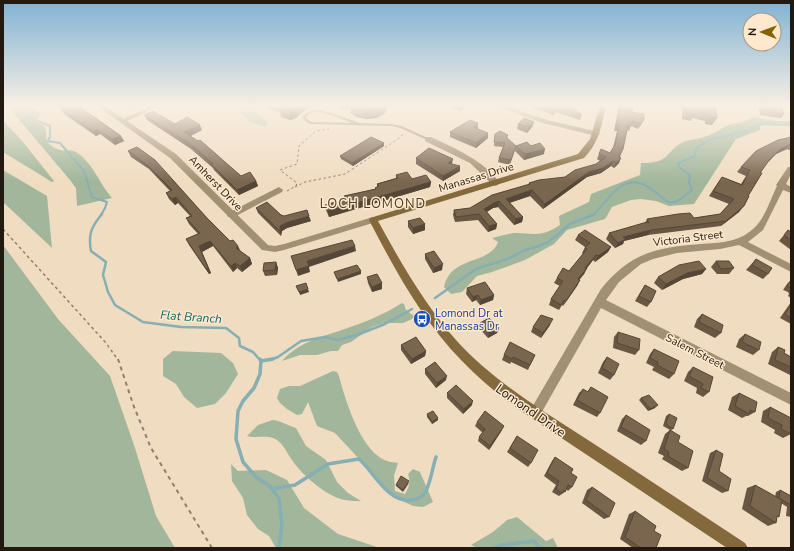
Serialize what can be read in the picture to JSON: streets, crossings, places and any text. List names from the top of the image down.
{
  "streets": {
    "main road": ["Manassas Drive", "Lomond Drive"],
    "street": ["Amherst Drive", "Victoria Street", "Salem Street"]
  },
  "crossings": [
    ["Manassas Drive", "Amherst Drive"],
    ["Manassas Drive", "Lomond Drive"],
    ["Victoria Street", "Salem Street"],
    ["Victoria Street", "Lomond Drive"]
  ],
  "districts": ["LOCH LOMOND"],
  "water": ["Flat Branch"],
  "places": {
    "bus stop": ["Lomond Dr at Manassas Dr"]
  },
  "north": "left"
}
